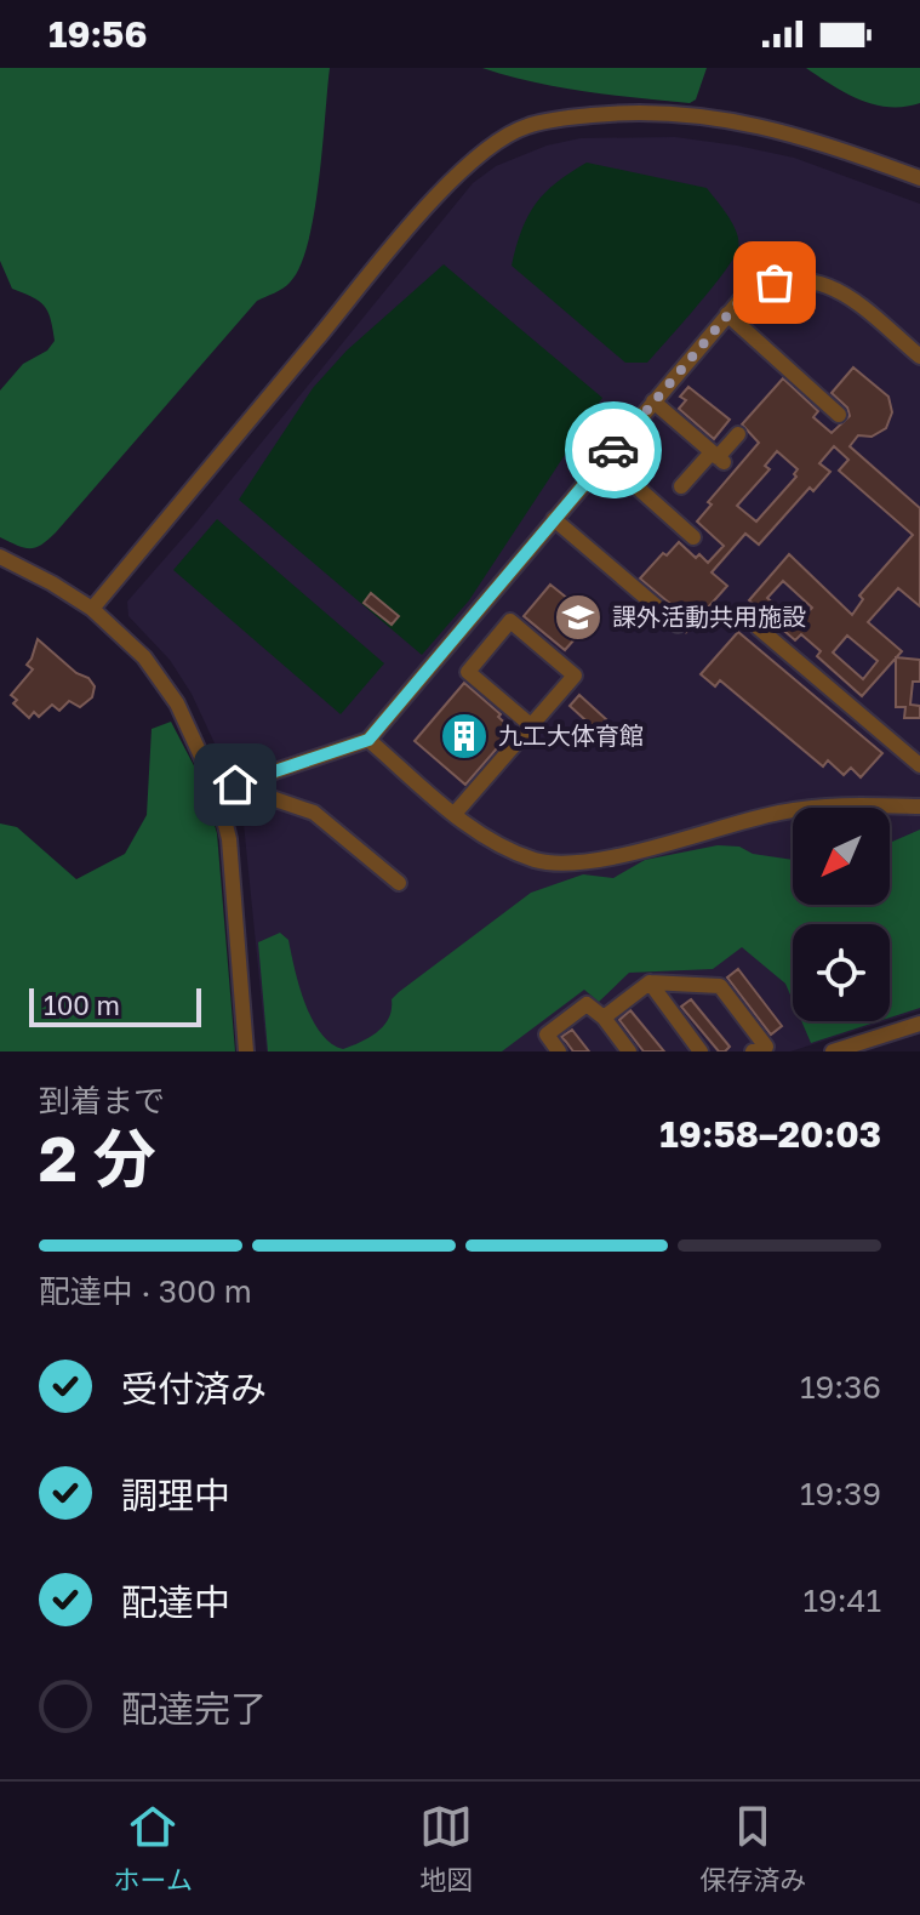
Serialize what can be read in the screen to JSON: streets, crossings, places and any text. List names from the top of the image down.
{
  "places": {
    "school or university": ["課外活動共用施設"],
    "building": ["九工大体育館"]
  },
  "scale_bar": "100 m",
  "north": "bottom left",
  "page": {
    "status": "19:56",
    "scale": "100 m",
    "heading": ["2 分", "到着まで", "19:58–20:03"],
    "bar": "配達中 · 300 m",
    "list": [
      ["受付済み", "19:36"],
      ["調理中", "19:39"],
      ["配達中", "19:41"],
      "配達完了"
    ],
    "tabs": ["ホーム", "地図", "保存済み"]
  }
}
